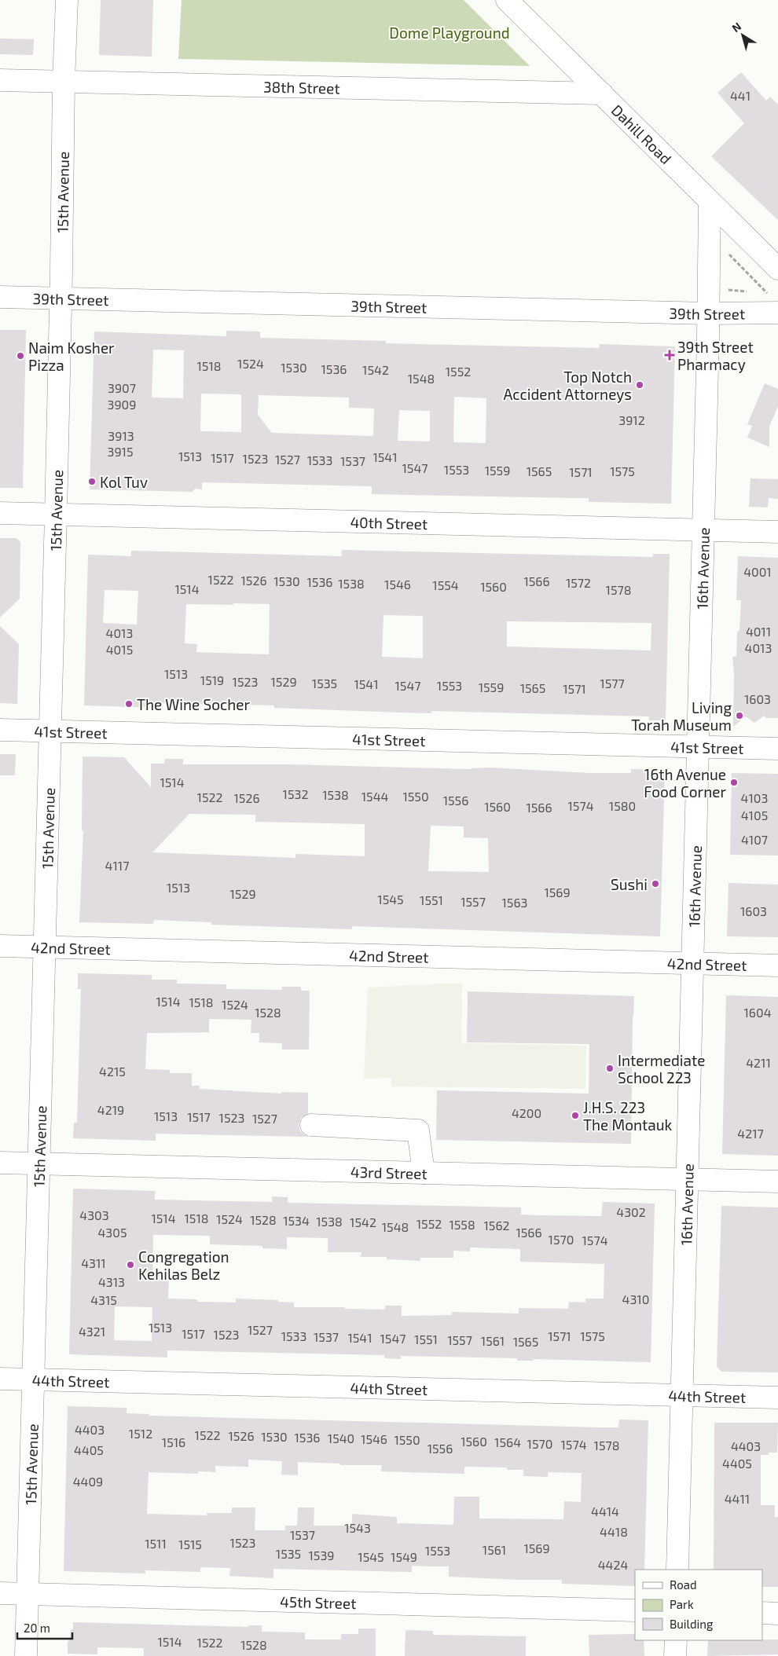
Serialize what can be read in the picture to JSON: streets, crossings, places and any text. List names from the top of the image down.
{
  "streets": {
    "street": [
      "38th Street",
      "Dahill Road",
      "15th Avenue",
      "39th Street",
      "40th Street",
      "16th Avenue",
      "41st Street",
      "42nd Street",
      "43rd Street",
      "44th Street",
      "45th Street"
    ]
  },
  "crossings": [
    ["38th Street", "Dahill Road"],
    ["38th Street", "15th Avenue"],
    ["Dahill Road", "16th Avenue"],
    ["15th Avenue", "39th Street"],
    ["15th Avenue", "40th Street"],
    ["15th Avenue", "41st Street"],
    ["15th Avenue", "42nd Street"],
    ["15th Avenue", "43rd Street"],
    ["15th Avenue", "44th Street"],
    ["15th Avenue", "45th Street"],
    ["39th Street", "16th Avenue"],
    ["40th Street", "16th Avenue"],
    ["16th Avenue", "41st Street"],
    ["16th Avenue", "42nd Street"],
    ["16th Avenue", "43rd Street"],
    ["16th Avenue", "44th Street"]
  ],
  "parks": ["Dome Playground"],
  "places": {
    "health": ["39th Street Pharmacy"],
    "other": [
      "Naim Kosher Pizza",
      "Top Notch Accident Attorneys",
      "Kol Tuv",
      "The Wine Socher",
      "Living Torah Museum",
      "16th Avenue Food Corner",
      "Sushi",
      "Intermediate School 223",
      "J.H.S. 223 The Montauk",
      "Congregation Kehilas Belz"
    ]
  },
  "house_numbers": [
    "441",
    "1524",
    "1518",
    "1530",
    "1536",
    "1542",
    "1552",
    "1548",
    "3907",
    "3909",
    "3912",
    "3913",
    "3915",
    "1513",
    "1541",
    "1517",
    "1523",
    "1527",
    "1533",
    "1537",
    "1547",
    "1553",
    "1559",
    "1565",
    "1575",
    "1571",
    "4001",
    "1522",
    "1526",
    "1530",
    "1566",
    "1536",
    "1572",
    "1538",
    "1546",
    "1554",
    "1560",
    "1514",
    "1578",
    "4011",
    "4013",
    "4013",
    "4015",
    "1513",
    "1519",
    "1523",
    "1529",
    "1535",
    "1577",
    "1541",
    "1547",
    "1553",
    "1559",
    "1565",
    "1571",
    "1603",
    "1514",
    "1532",
    "1538",
    "1544",
    "1550",
    "1522",
    "1526",
    "4103",
    "1556",
    "1574",
    "1580",
    "1560",
    "1566",
    "4105",
    "4107",
    "4117",
    "1513",
    "1569",
    "1529",
    "1545",
    "1551",
    "1557",
    "1563",
    "1603",
    "1514",
    "1518",
    "1524",
    "1528",
    "1604",
    "4211",
    "4215",
    "4219",
    "4200",
    "1513",
    "1517",
    "1523",
    "1527",
    "4217",
    "4302",
    "4303",
    "1514",
    "1518",
    "1524",
    "1528",
    "1534",
    "1538",
    "1542",
    "1552",
    "1558",
    "1562",
    "1548",
    "4305",
    "1566",
    "1570",
    "1574",
    "4311",
    "4313",
    "4310",
    "4315",
    "1513",
    "1527",
    "4321",
    "1517",
    "1523",
    "1533",
    "1571",
    "1575",
    "1537",
    "1541",
    "1547",
    "1551",
    "1557",
    "1561",
    "1565",
    "4403",
    "1512",
    "1522",
    "1526",
    "1530",
    "1536",
    "1540",
    "1546",
    "1550",
    "1560",
    "1516",
    "1564",
    "1570",
    "1574",
    "1578",
    "4403",
    "1556",
    "4405",
    "4405",
    "4409",
    "4411",
    "4414",
    "1543",
    "4418",
    "1537",
    "1523",
    "1511",
    "1515",
    "1569",
    "1561",
    "1553",
    "1535",
    "1539",
    "1545",
    "1549",
    "4424",
    "1514",
    "1522",
    "1528"
  ],
  "legend": ["Road", "Park", "Building"],
  "scale_bar": "20 m",
  "north": "top left"
}
